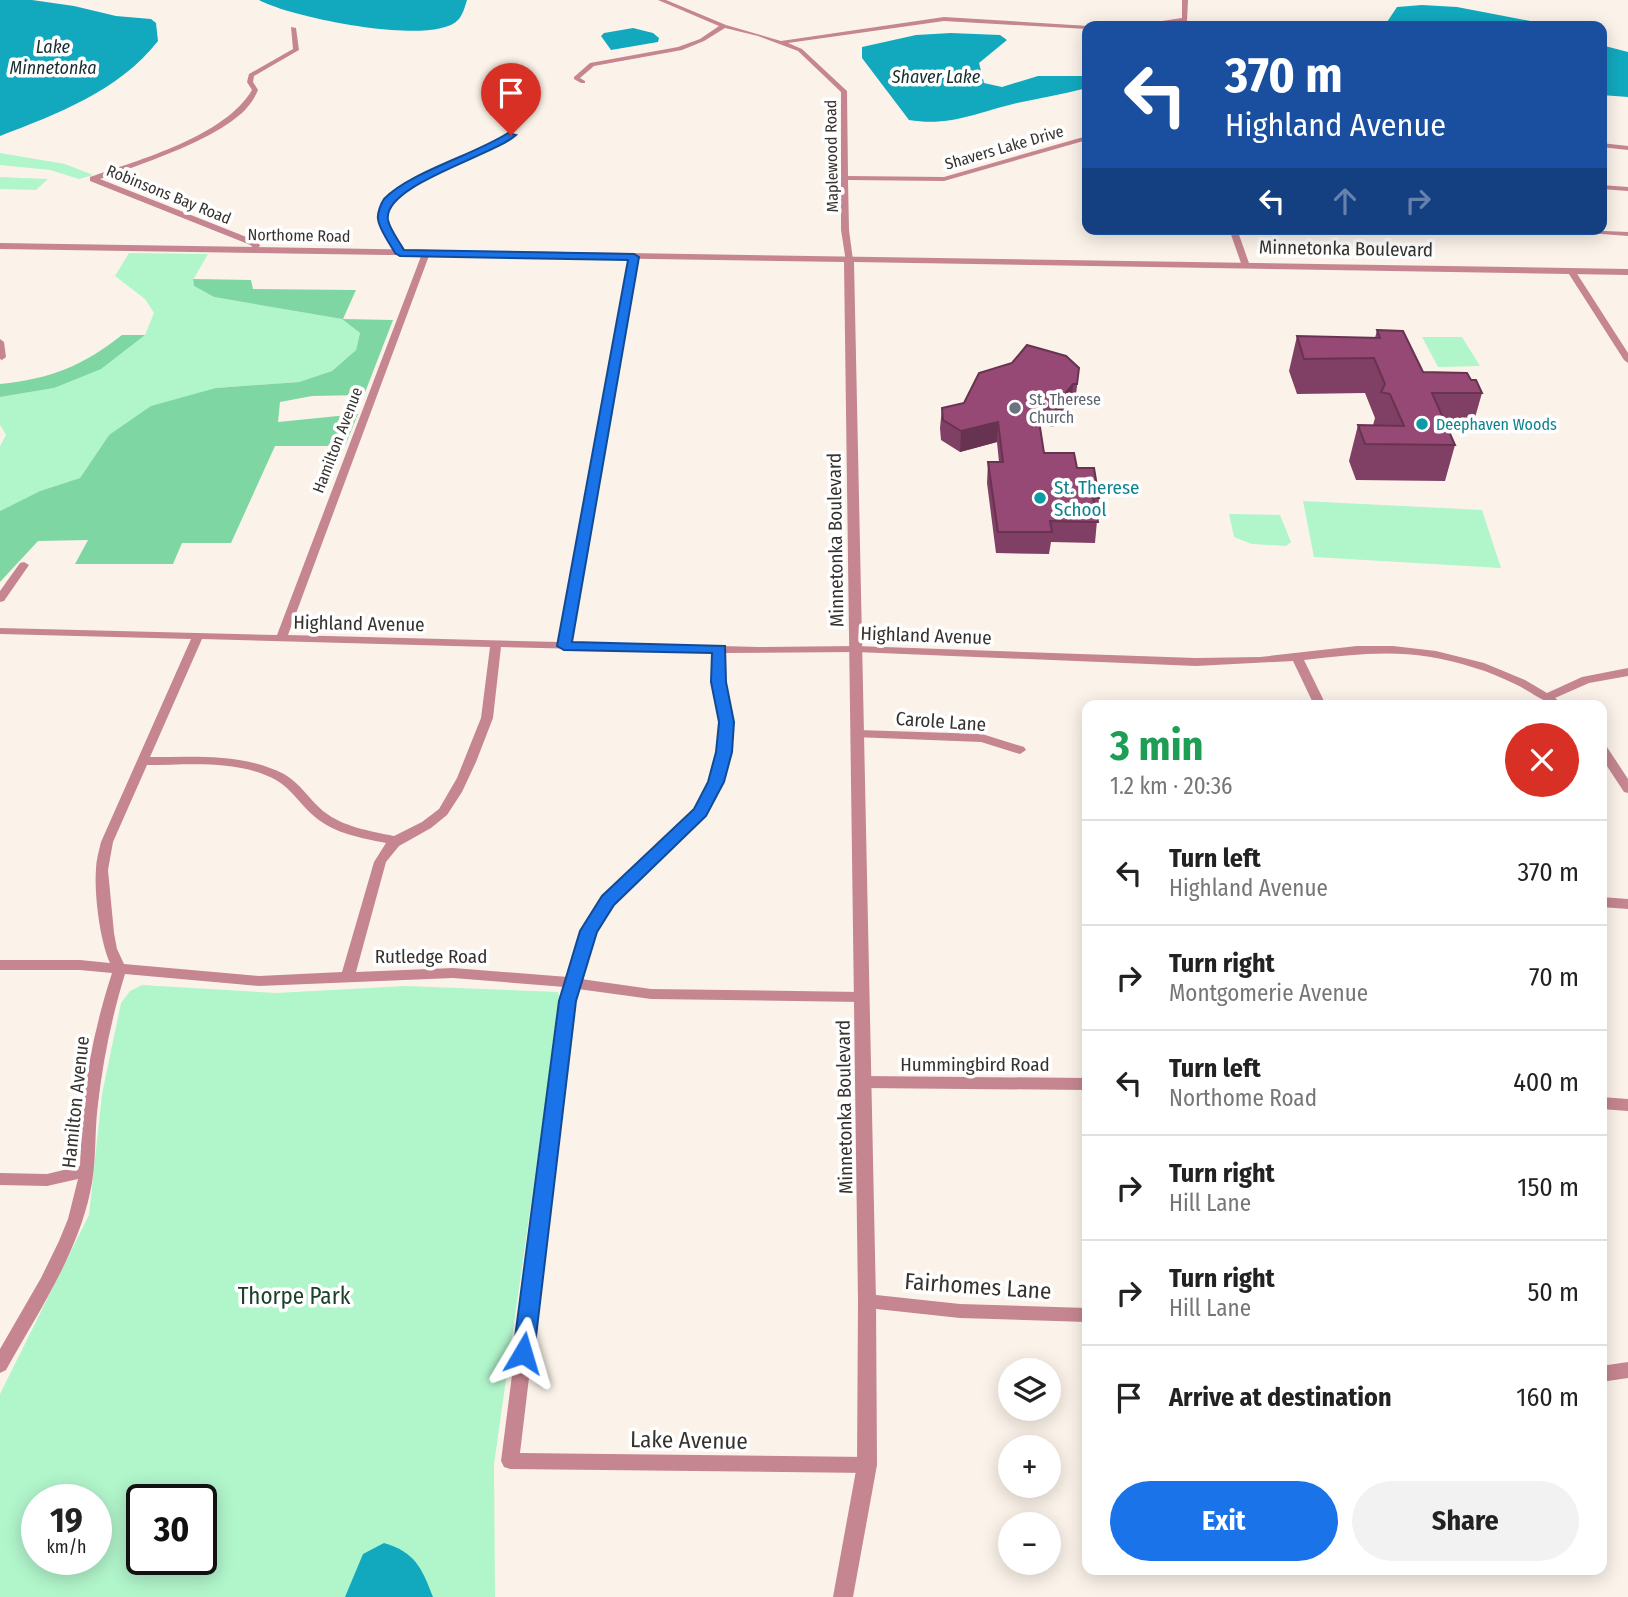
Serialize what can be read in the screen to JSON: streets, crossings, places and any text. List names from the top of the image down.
{
  "streets": {
    "street": [
      "Shavers Lake Drive",
      "Maplewood Road",
      "Robinsons Bay Road",
      "Northome Road",
      "Minnetonka Boulevard",
      "Hamilton Avenue",
      "Highland Avenue",
      "Carole Lane",
      "Rutledge Road",
      "Hummingbird Road",
      "Fairhomes Lane",
      "Lake Avenue"
    ]
  },
  "crossings": [
    ["Shavers Lake Drive", "Maplewood Road"],
    ["Maplewood Road", "Northome Road"],
    ["Maplewood Road", "Minnetonka Boulevard"],
    ["Robinsons Bay Road", "Northome Road"],
    ["Northome Road", "Minnetonka Boulevard"],
    ["Northome Road", "Hamilton Avenue"],
    ["Minnetonka Boulevard", "Highland Avenue"],
    ["Minnetonka Boulevard", "Carole Lane"],
    ["Minnetonka Boulevard", "Rutledge Road"],
    ["Minnetonka Boulevard", "Hummingbird Road"],
    ["Minnetonka Boulevard", "Fairhomes Lane"],
    ["Minnetonka Boulevard", "Lake Avenue"],
    ["Hamilton Avenue", "Highland Avenue"],
    ["Hamilton Avenue", "Rutledge Road"],
    ["Rutledge Road", "Lake Avenue"]
  ],
  "water": ["Lake Minnetonka", "Shaver Lake"],
  "parks": ["Thorpe Park"],
  "places": ["St. Therese Church", "Deephaven Woods", "St. Therese School"],
  "page": {
    "turn": ["370 m", "Highland Avenue"],
    "heading": ["3 min", "1.2 km · 20:36"],
    "list": [
      {
        "name": "Turn left",
        "note": "Highland Avenue",
        "value": "370 m"
      },
      {
        "name": "Turn right",
        "note": "Montgomerie Avenue",
        "value": "70 m"
      },
      {
        "name": "Turn left",
        "note": "Northome Road",
        "value": "400 m"
      },
      {
        "name": "Turn right",
        "note": "Hill Lane",
        "value": "150 m"
      },
      {
        "name": "Turn right",
        "note": "Hill Lane",
        "value": "50 m"
      },
      {
        "name": "Arrive at destination",
        "value": "160 m"
      }
    ],
    "map_buttons": ["+", "−"],
    "buttons": ["Exit", "Share"],
    "speed": "19 km/h",
    "limit": "30"
  }
}
